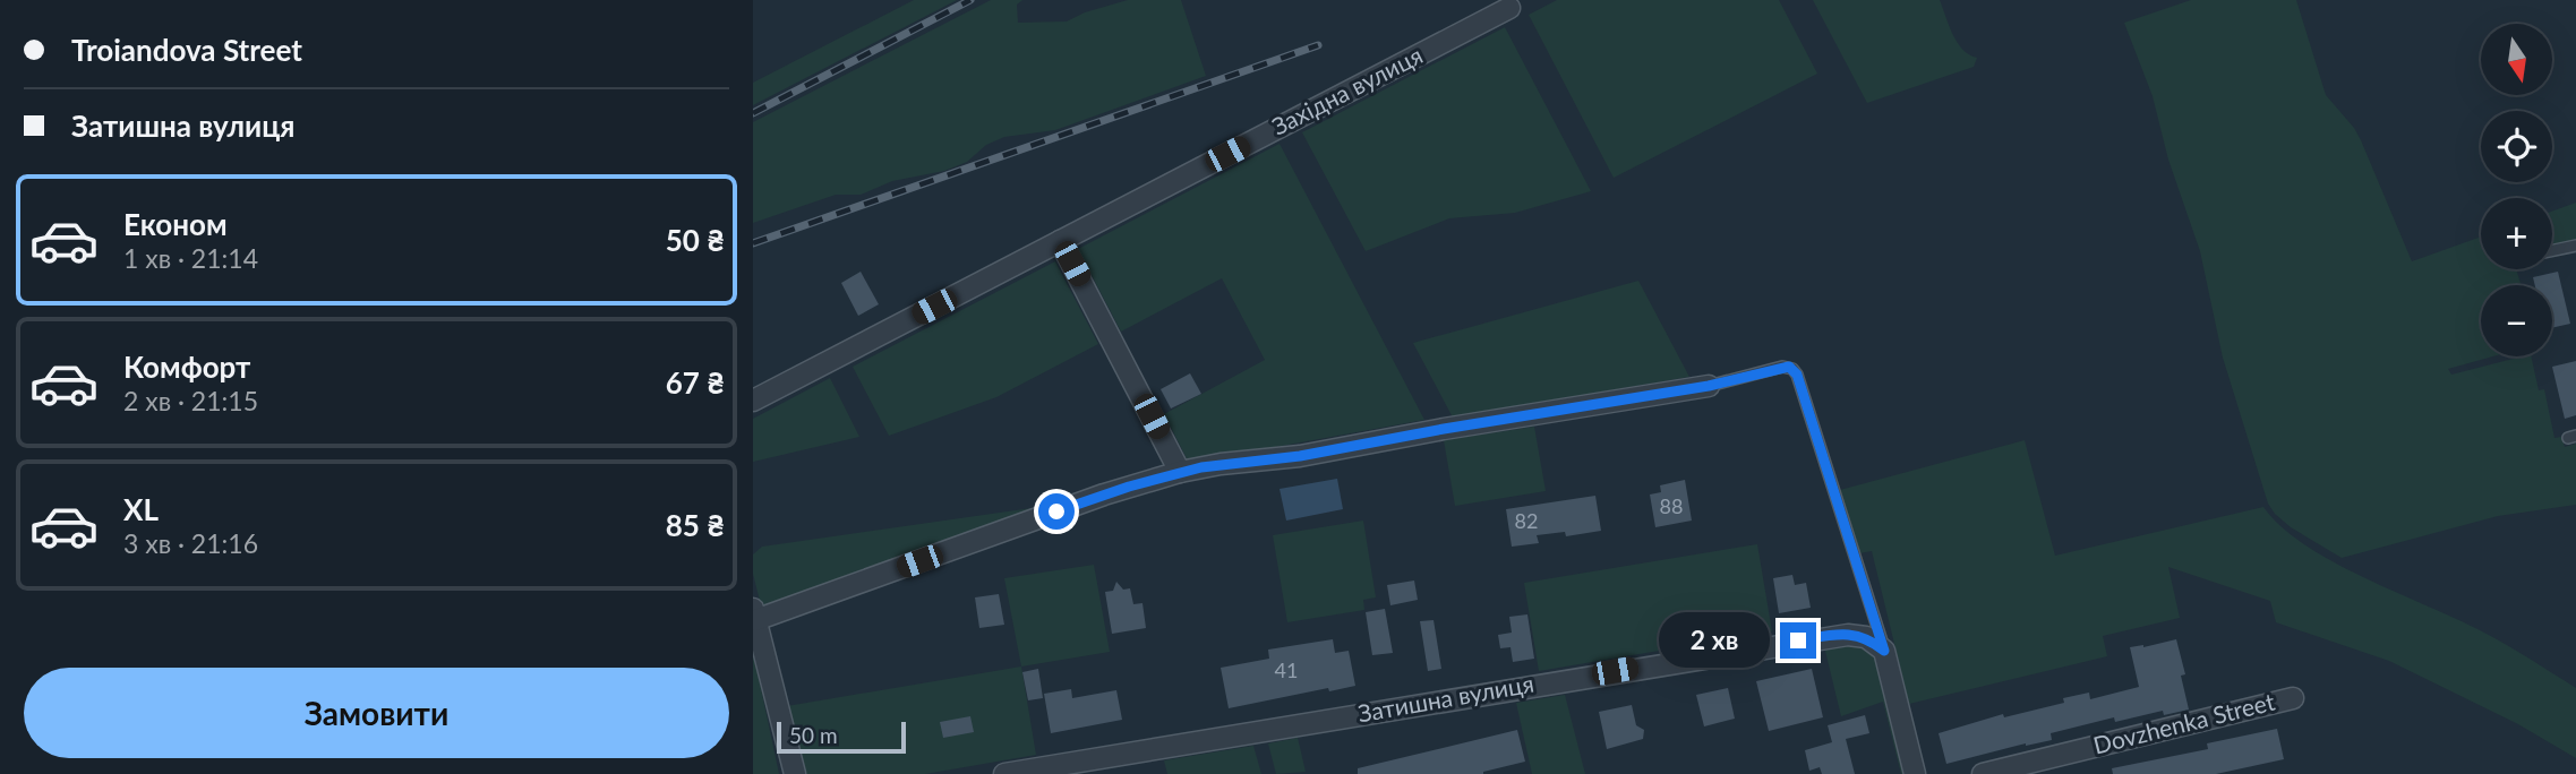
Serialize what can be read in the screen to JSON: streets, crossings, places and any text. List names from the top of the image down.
{
  "streets": {
    "street": ["Західна вулиця", "Затишна вулиця", "Dovzhenka Street"]
  },
  "house_numbers": ["88", "82", "41"],
  "scale_bar": "50 m",
  "north": "bottom",
  "page": {
    "banner": ["Troiandova Street", "Затишна вулиця"],
    "map_buttons": ["+", "−"],
    "list": [
      {
        "name": "Економ",
        "note": "1 хв · 21:14",
        "value": "50 ₴"
      },
      {
        "name": "Комфорт",
        "note": "2 хв · 21:15",
        "value": "67 ₴"
      },
      {
        "name": "XL",
        "note": "3 хв · 21:16",
        "value": "85 ₴"
      }
    ],
    "bubble": "2 хв",
    "buttons": "Замовити",
    "scale": "50 m"
  }
}
